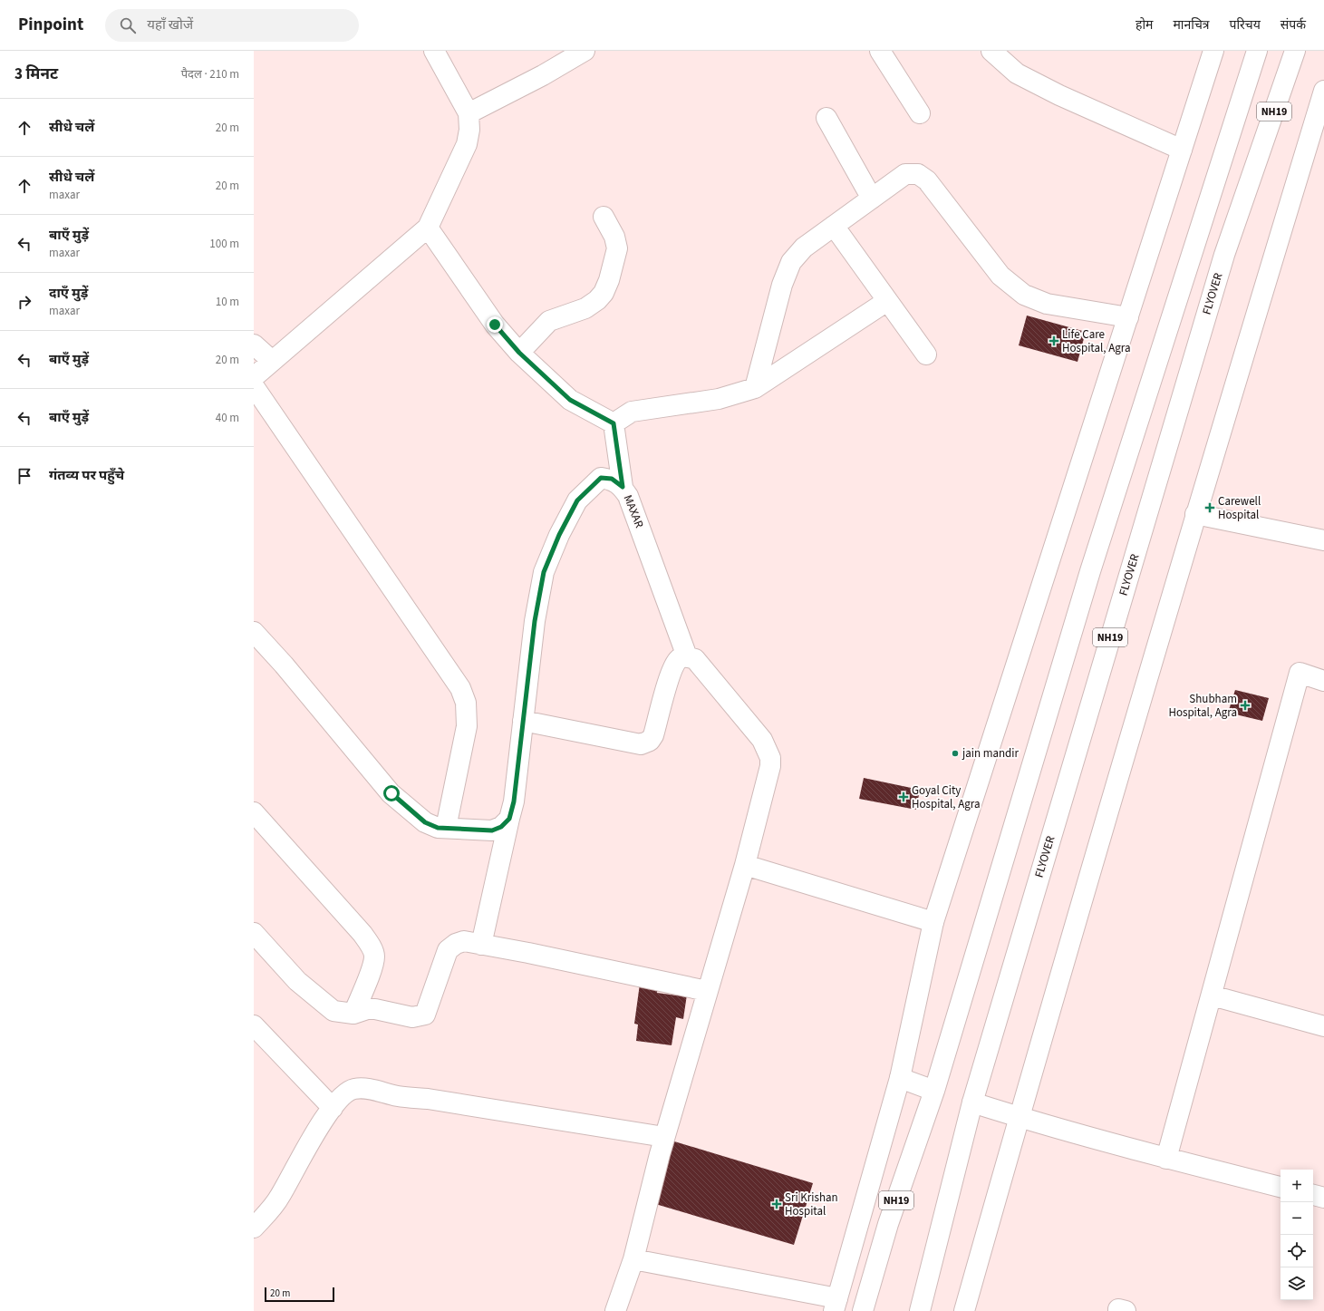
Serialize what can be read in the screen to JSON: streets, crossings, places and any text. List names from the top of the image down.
{
  "streets": {
    "main road": ["NH19", "FLYOVER", "MAXAR"]
  },
  "crossings": [
    ["NH19", "FLYOVER"]
  ],
  "places": {
    "health": [
      "Life Care Hospital, Agra",
      "Carewell Hospital",
      "Shubham Hospital, Agra",
      "Goyal City Hospital, Agra",
      "Sri Krishan Hospital"
    ],
    "other": ["jain mandir"]
  },
  "scale_bar": "20 m",
  "page": {
    "header": "Pinpoint",
    "search": "यहाँ खोजें",
    "nav": [
      "होम",
      "मानचित्र",
      "परिचय",
      "संपर्क"
    ],
    "heading": ["3 मिनट", "पैदल · 210 m"],
    "list": [
      ["सीधे चलें", "20 m"],
      ["सीधे चलें", "maxar", "20 m"],
      ["बाएँ मुड़ें", "maxar", "100 m"],
      ["दाएँ मुड़ें", "maxar", "10 m"],
      ["बाएँ मुड़ें", "20 m"],
      ["बाएँ मुड़ें", "40 m"],
      "गंतव्य पर पहुँचे"
    ],
    "map_buttons": ["+", "−"],
    "scale": "20 m"
  }
}
